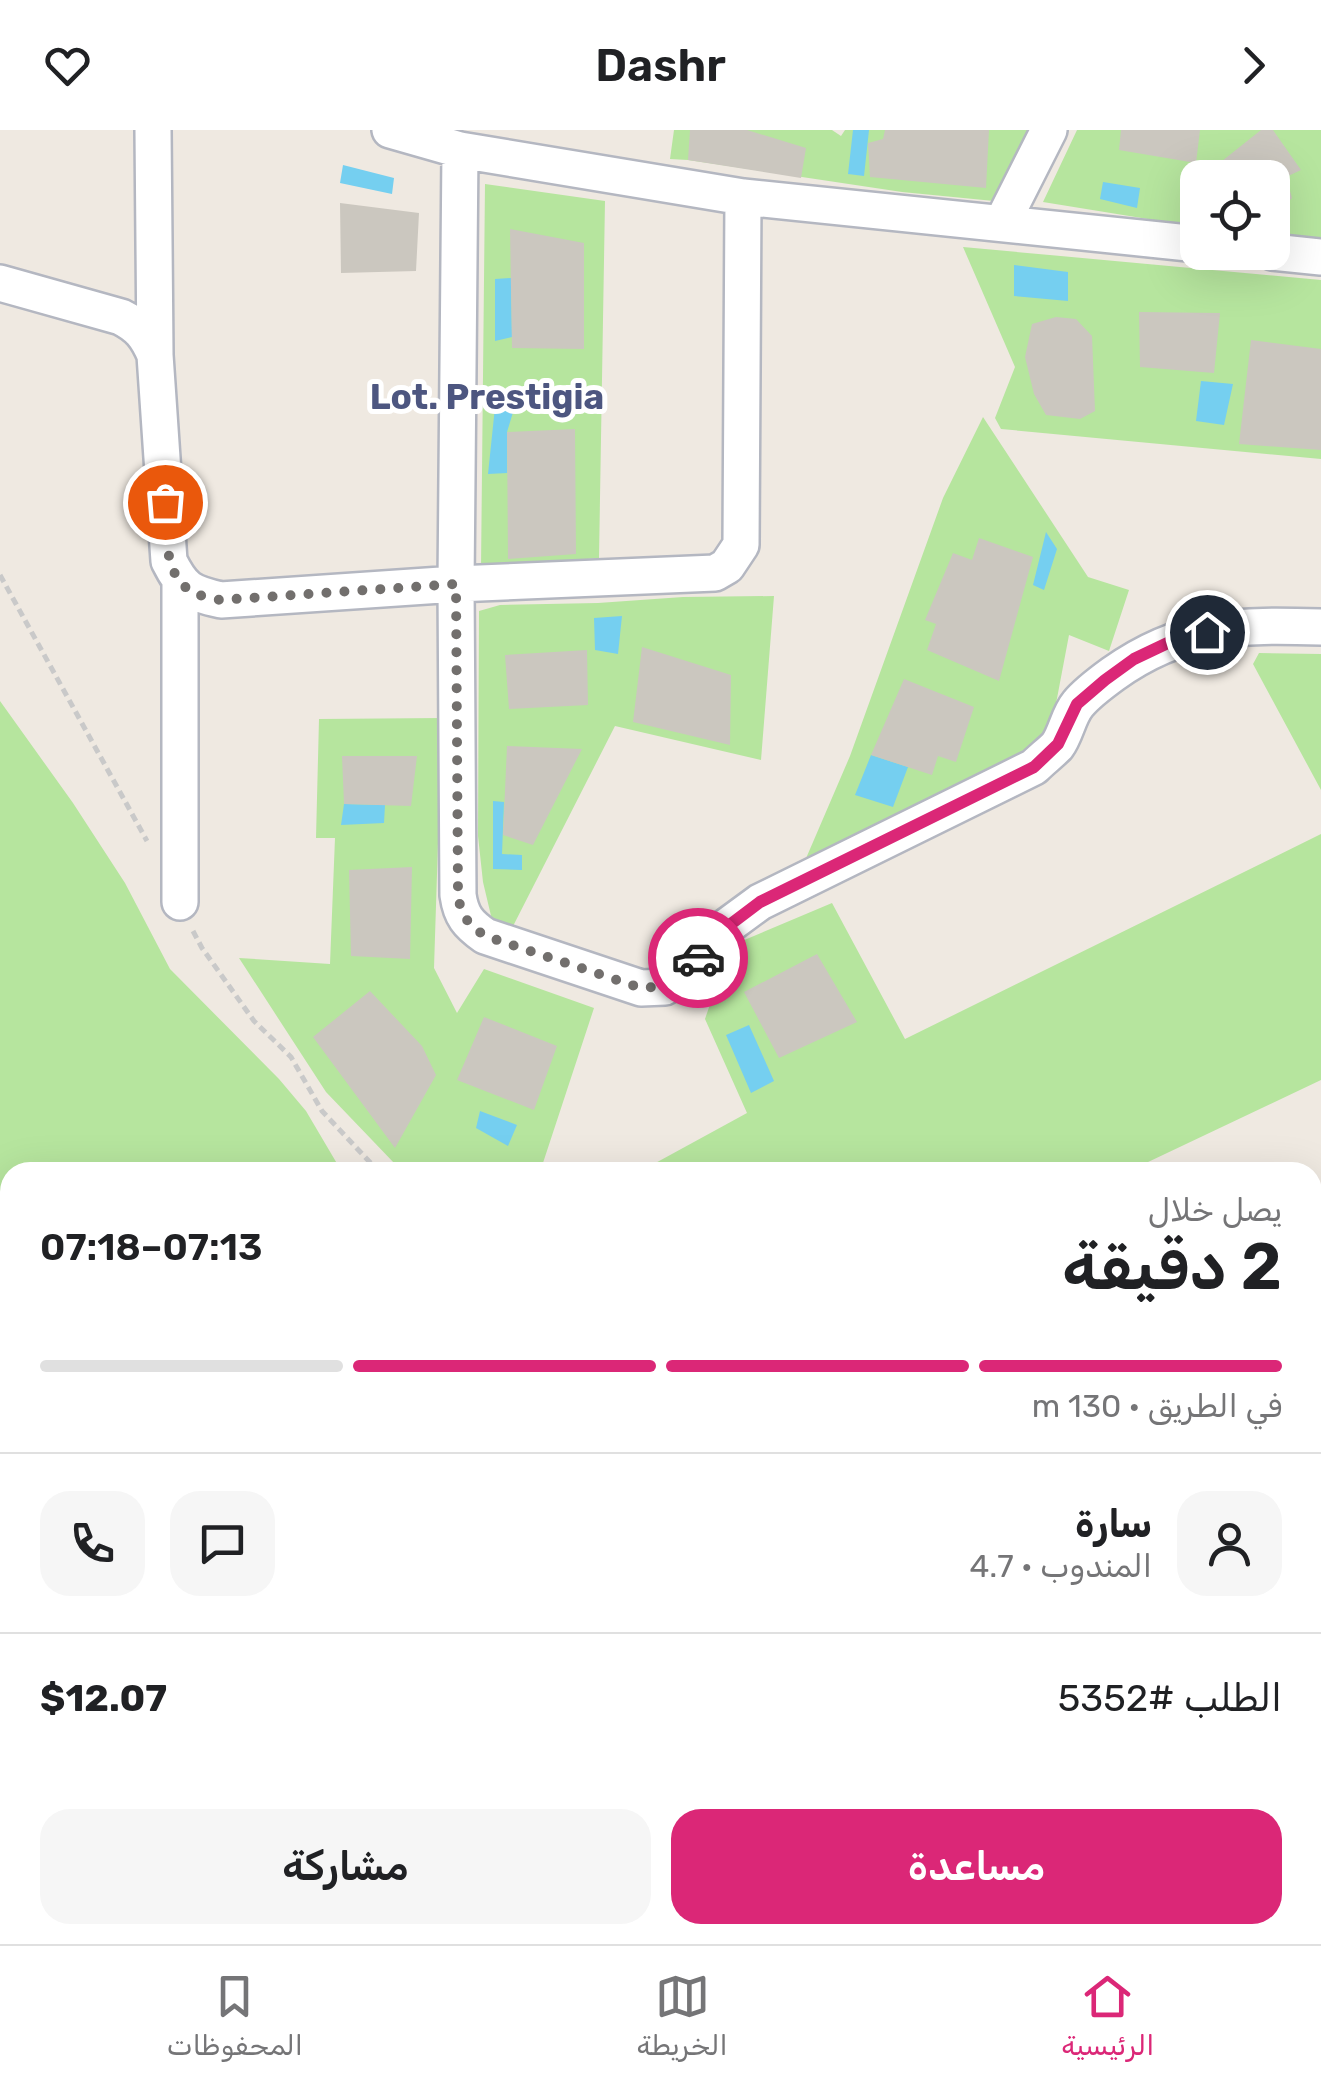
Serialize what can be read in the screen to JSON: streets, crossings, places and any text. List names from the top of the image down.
{
  "districts": ["Lot. Prestigia"],
  "page": {
    "header": "Dashr",
    "heading": ["2 دقيقة", "يصل خلال", "07:13–07:18"],
    "panel": [
      "سارة",
      "المندوب · 4.7",
      "الطلب #5352",
      "$12.07"
    ],
    "bar": "في الطريق · 130 m",
    "buttons": ["مساعدة", "مشاركة"],
    "tabs": ["الرئيسية", "الخريطة", "المحفوظات"]
  }
}
